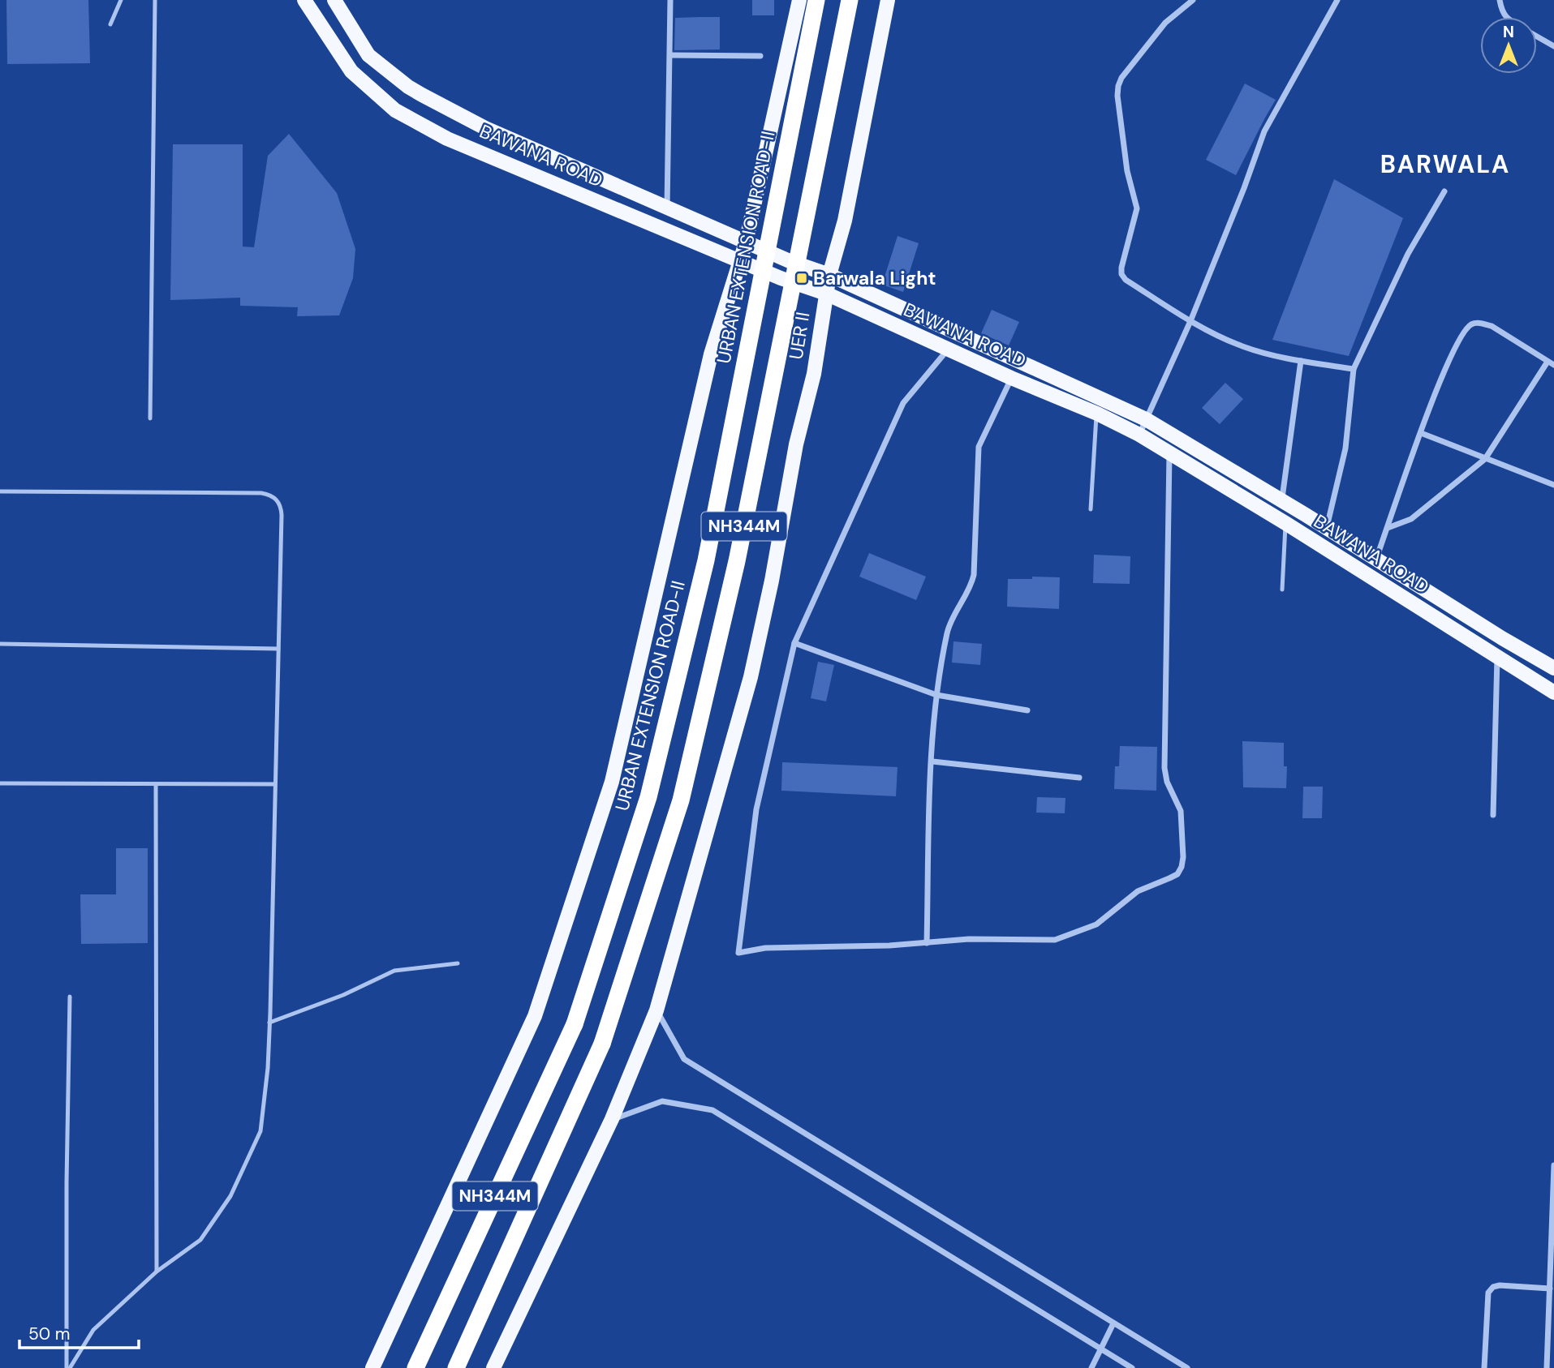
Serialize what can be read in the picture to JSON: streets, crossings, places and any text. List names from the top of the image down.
{
  "streets": {
    "highway": ["URBAN EXTENSION ROAD-II", "NH344M"],
    "main road": ["BAWANA ROAD", "UER II"]
  },
  "crossings": [
    ["BAWANA ROAD", "UER II"]
  ],
  "districts": ["BARWALA"],
  "places": {
    "transit": ["Barwala Light"]
  },
  "scale_bar": "50 m",
  "north": "top"
}
